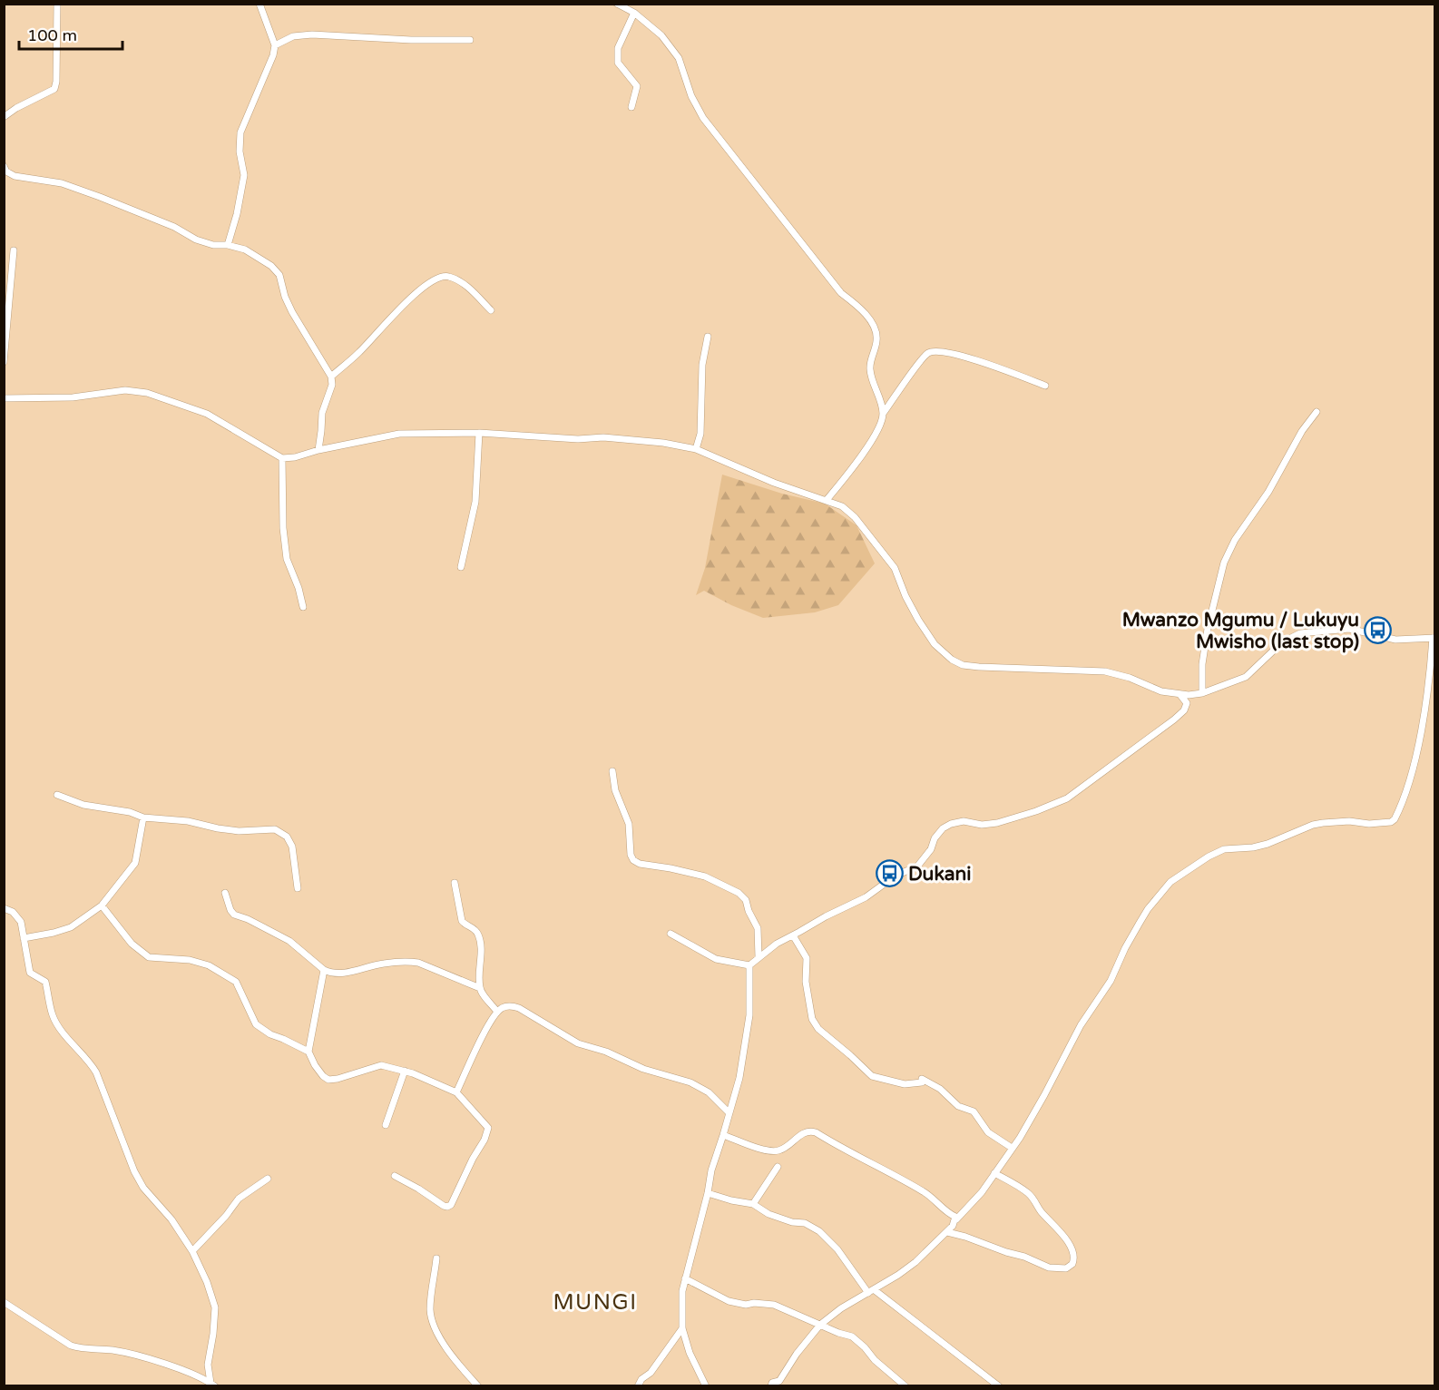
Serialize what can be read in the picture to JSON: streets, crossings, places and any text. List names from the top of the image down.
{
  "districts": ["MUNGI"],
  "places": {
    "bus stop": ["Mwanzo Mgumu / Lukuyu Mwisho (last stop)", "Dukani"]
  },
  "scale_bar": "100 m"
}
